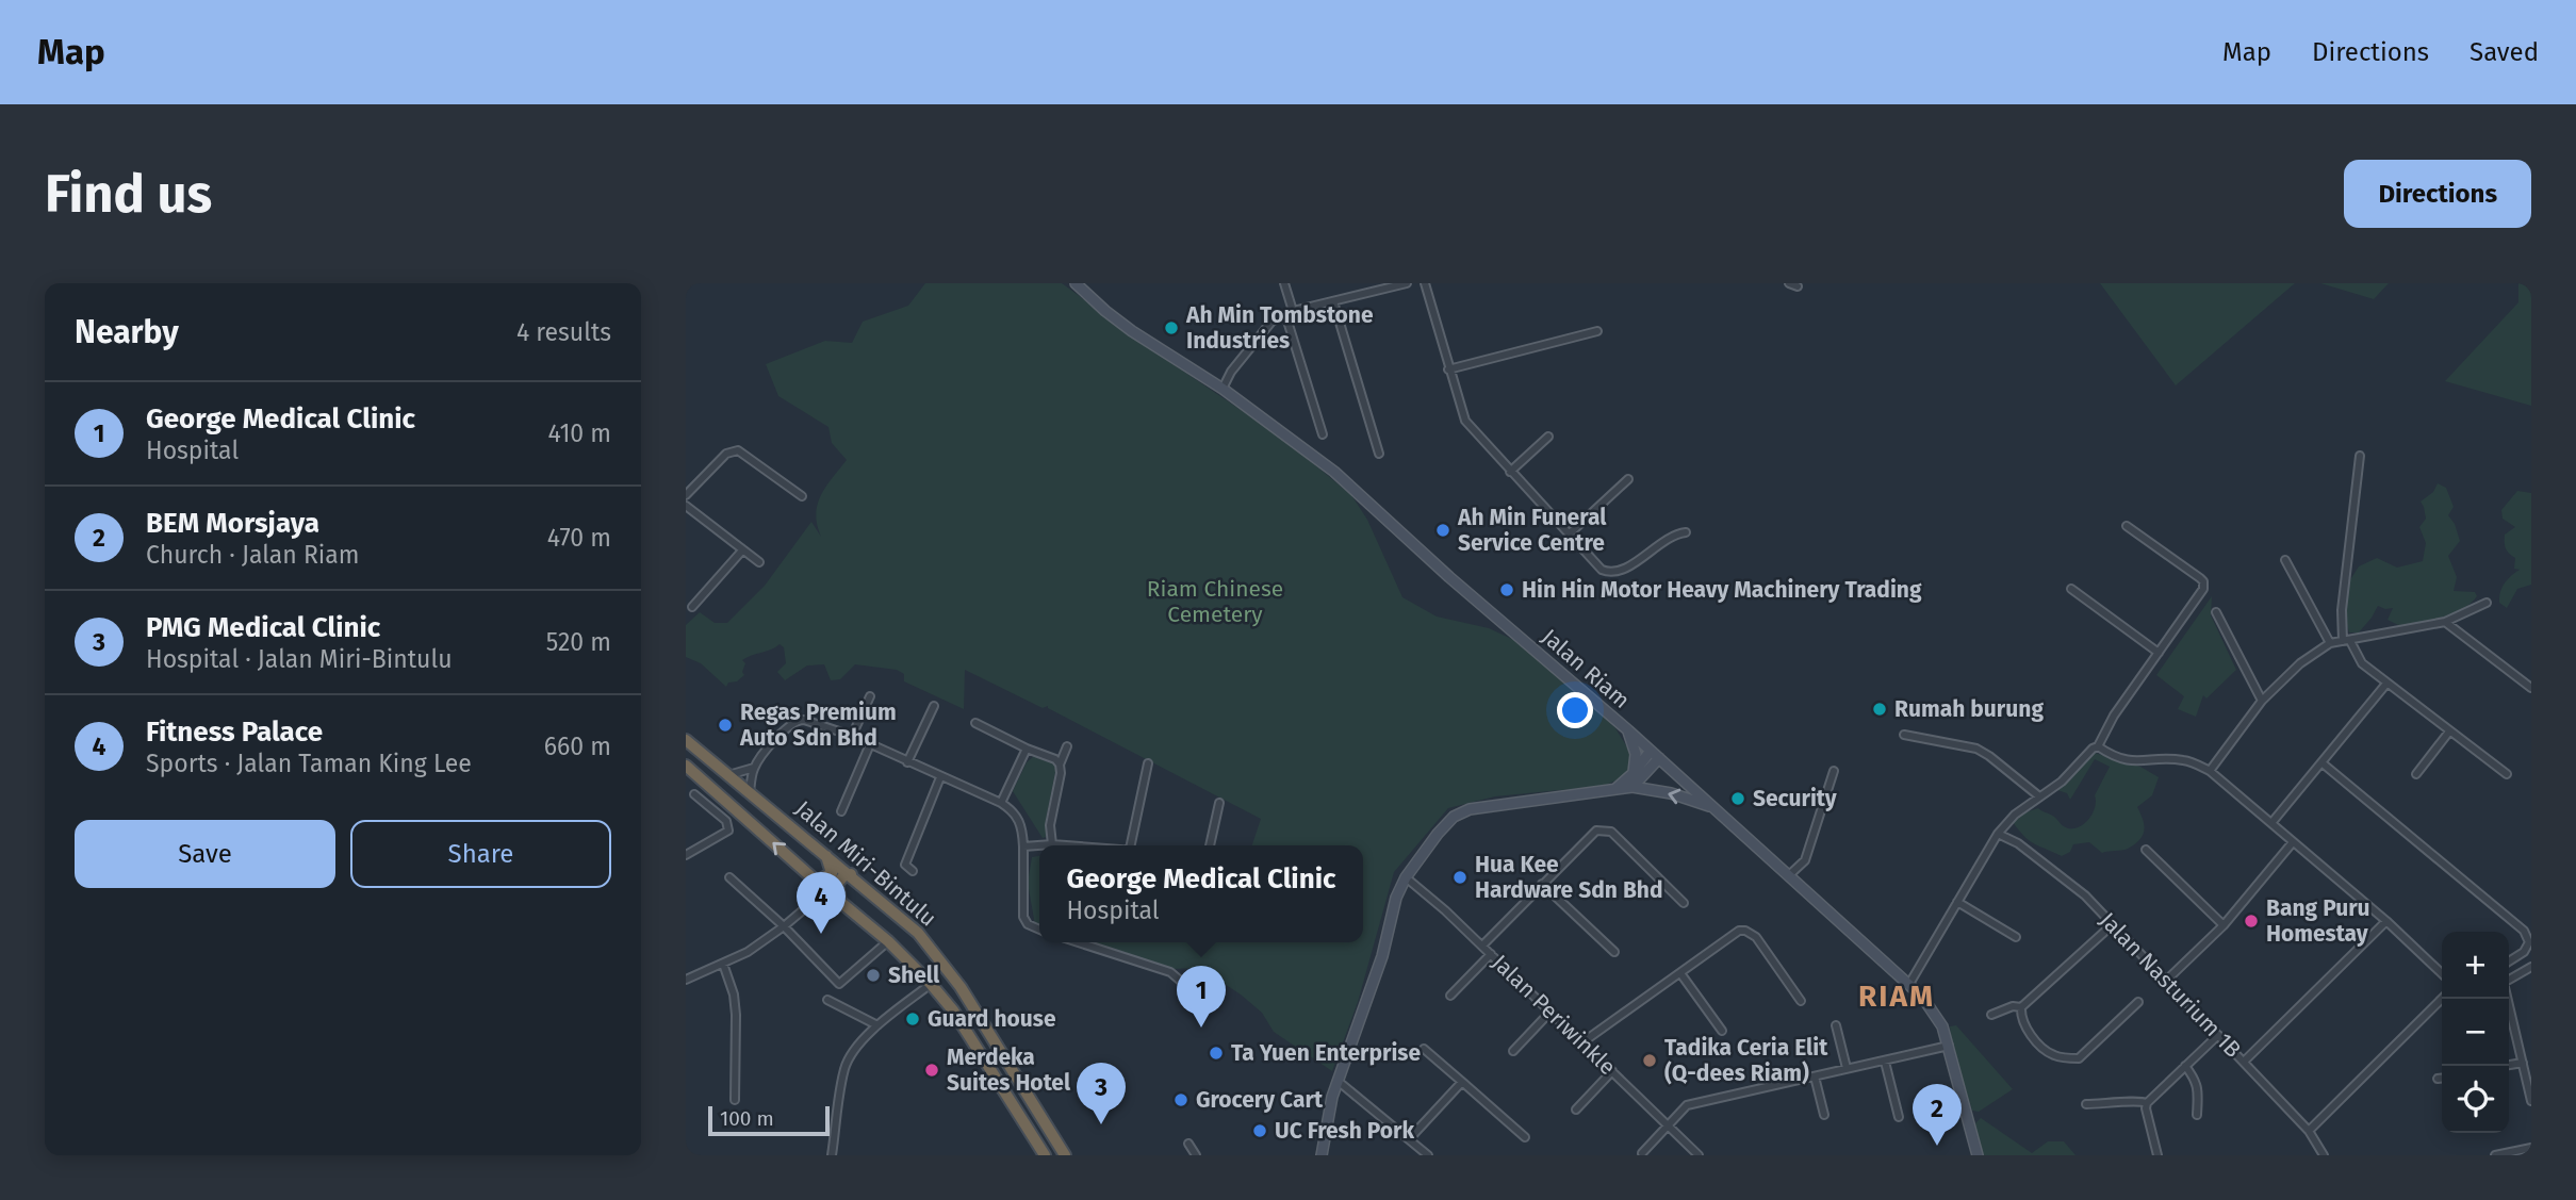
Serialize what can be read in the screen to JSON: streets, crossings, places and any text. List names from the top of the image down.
{
  "streets": {
    "highway": ["Jalan Miri-Bintulu"],
    "main road": ["Jalan Riam"],
    "street": ["Jalan Nasturium 1B", "Jalan Periwinkle"]
  },
  "districts": ["RIAM"],
  "parks": ["Riam Chinese Cemetery"],
  "places": [
    "Ah Min Tombstone Industries",
    "Ah Min Funeral Service Centre",
    "Hin Hin Motor Heavy Machinery Trading",
    "Rumah burung",
    "Regas Premium Auto Sdn Bhd",
    "Security",
    "Hua Kee Hardware Sdn Bhd",
    "Bang Puru Homestay",
    "Shell",
    "Guard house",
    "Ta Yuen Enterprise",
    "Tadika Ceria Elit (Q-dees Riam)",
    "Merdeka Suites Hotel",
    "Grocery Cart",
    "UC Fresh Pork"
  ],
  "scale_bar": "100 m",
  "page": {
    "header": "Map",
    "nav": ["Map", "Directions", "Saved"],
    "buttons": [
      "Directions",
      ["Save", "Share"]
    ],
    "title": "Find us",
    "heading": ["Nearby", "4 results"],
    "list": [
      {
        "mark": "1",
        "name": "George Medical Clinic",
        "note": "Hospital",
        "value": "410 m"
      },
      {
        "mark": "2",
        "name": "BEM Morsjaya",
        "note": "Church · Jalan Riam",
        "value": "470 m"
      },
      {
        "mark": "3",
        "name": "PMG Medical Clinic",
        "note": "Hospital · Jalan Miri-Bintulu",
        "value": "520 m"
      },
      {
        "mark": "4",
        "name": "Fitness Palace",
        "note": "Sports · Jalan Taman King Lee",
        "value": "660 m"
      }
    ],
    "popup": ["George Medical Clinic", "Hospital"],
    "pins": [
      "4",
      "1",
      "3",
      "2"
    ],
    "map_buttons": ["+", "−"],
    "scale": "100 m"
  }
}
